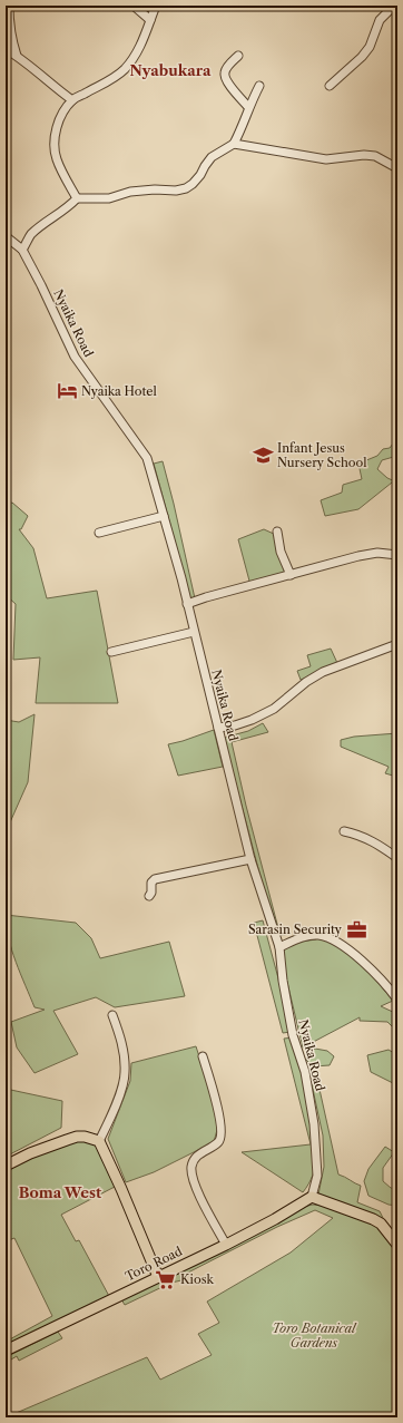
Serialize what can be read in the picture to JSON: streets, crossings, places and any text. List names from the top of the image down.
{
  "streets": {
    "main road": ["Toro Road"],
    "street": ["Nyaika Road"]
  },
  "crossings": [
    ["Nyaika Road", "Toro Road"]
  ],
  "districts": ["Nyabukara", "Boma West"],
  "parks": ["Toro Botanical Gardens"],
  "places": {
    "hotel": ["Nyaika Hotel"],
    "school or university": ["Infant Jesus Nursery School"],
    "office": ["Sarasin Security"],
    "supermarket": ["Kiosk"]
  }
}
